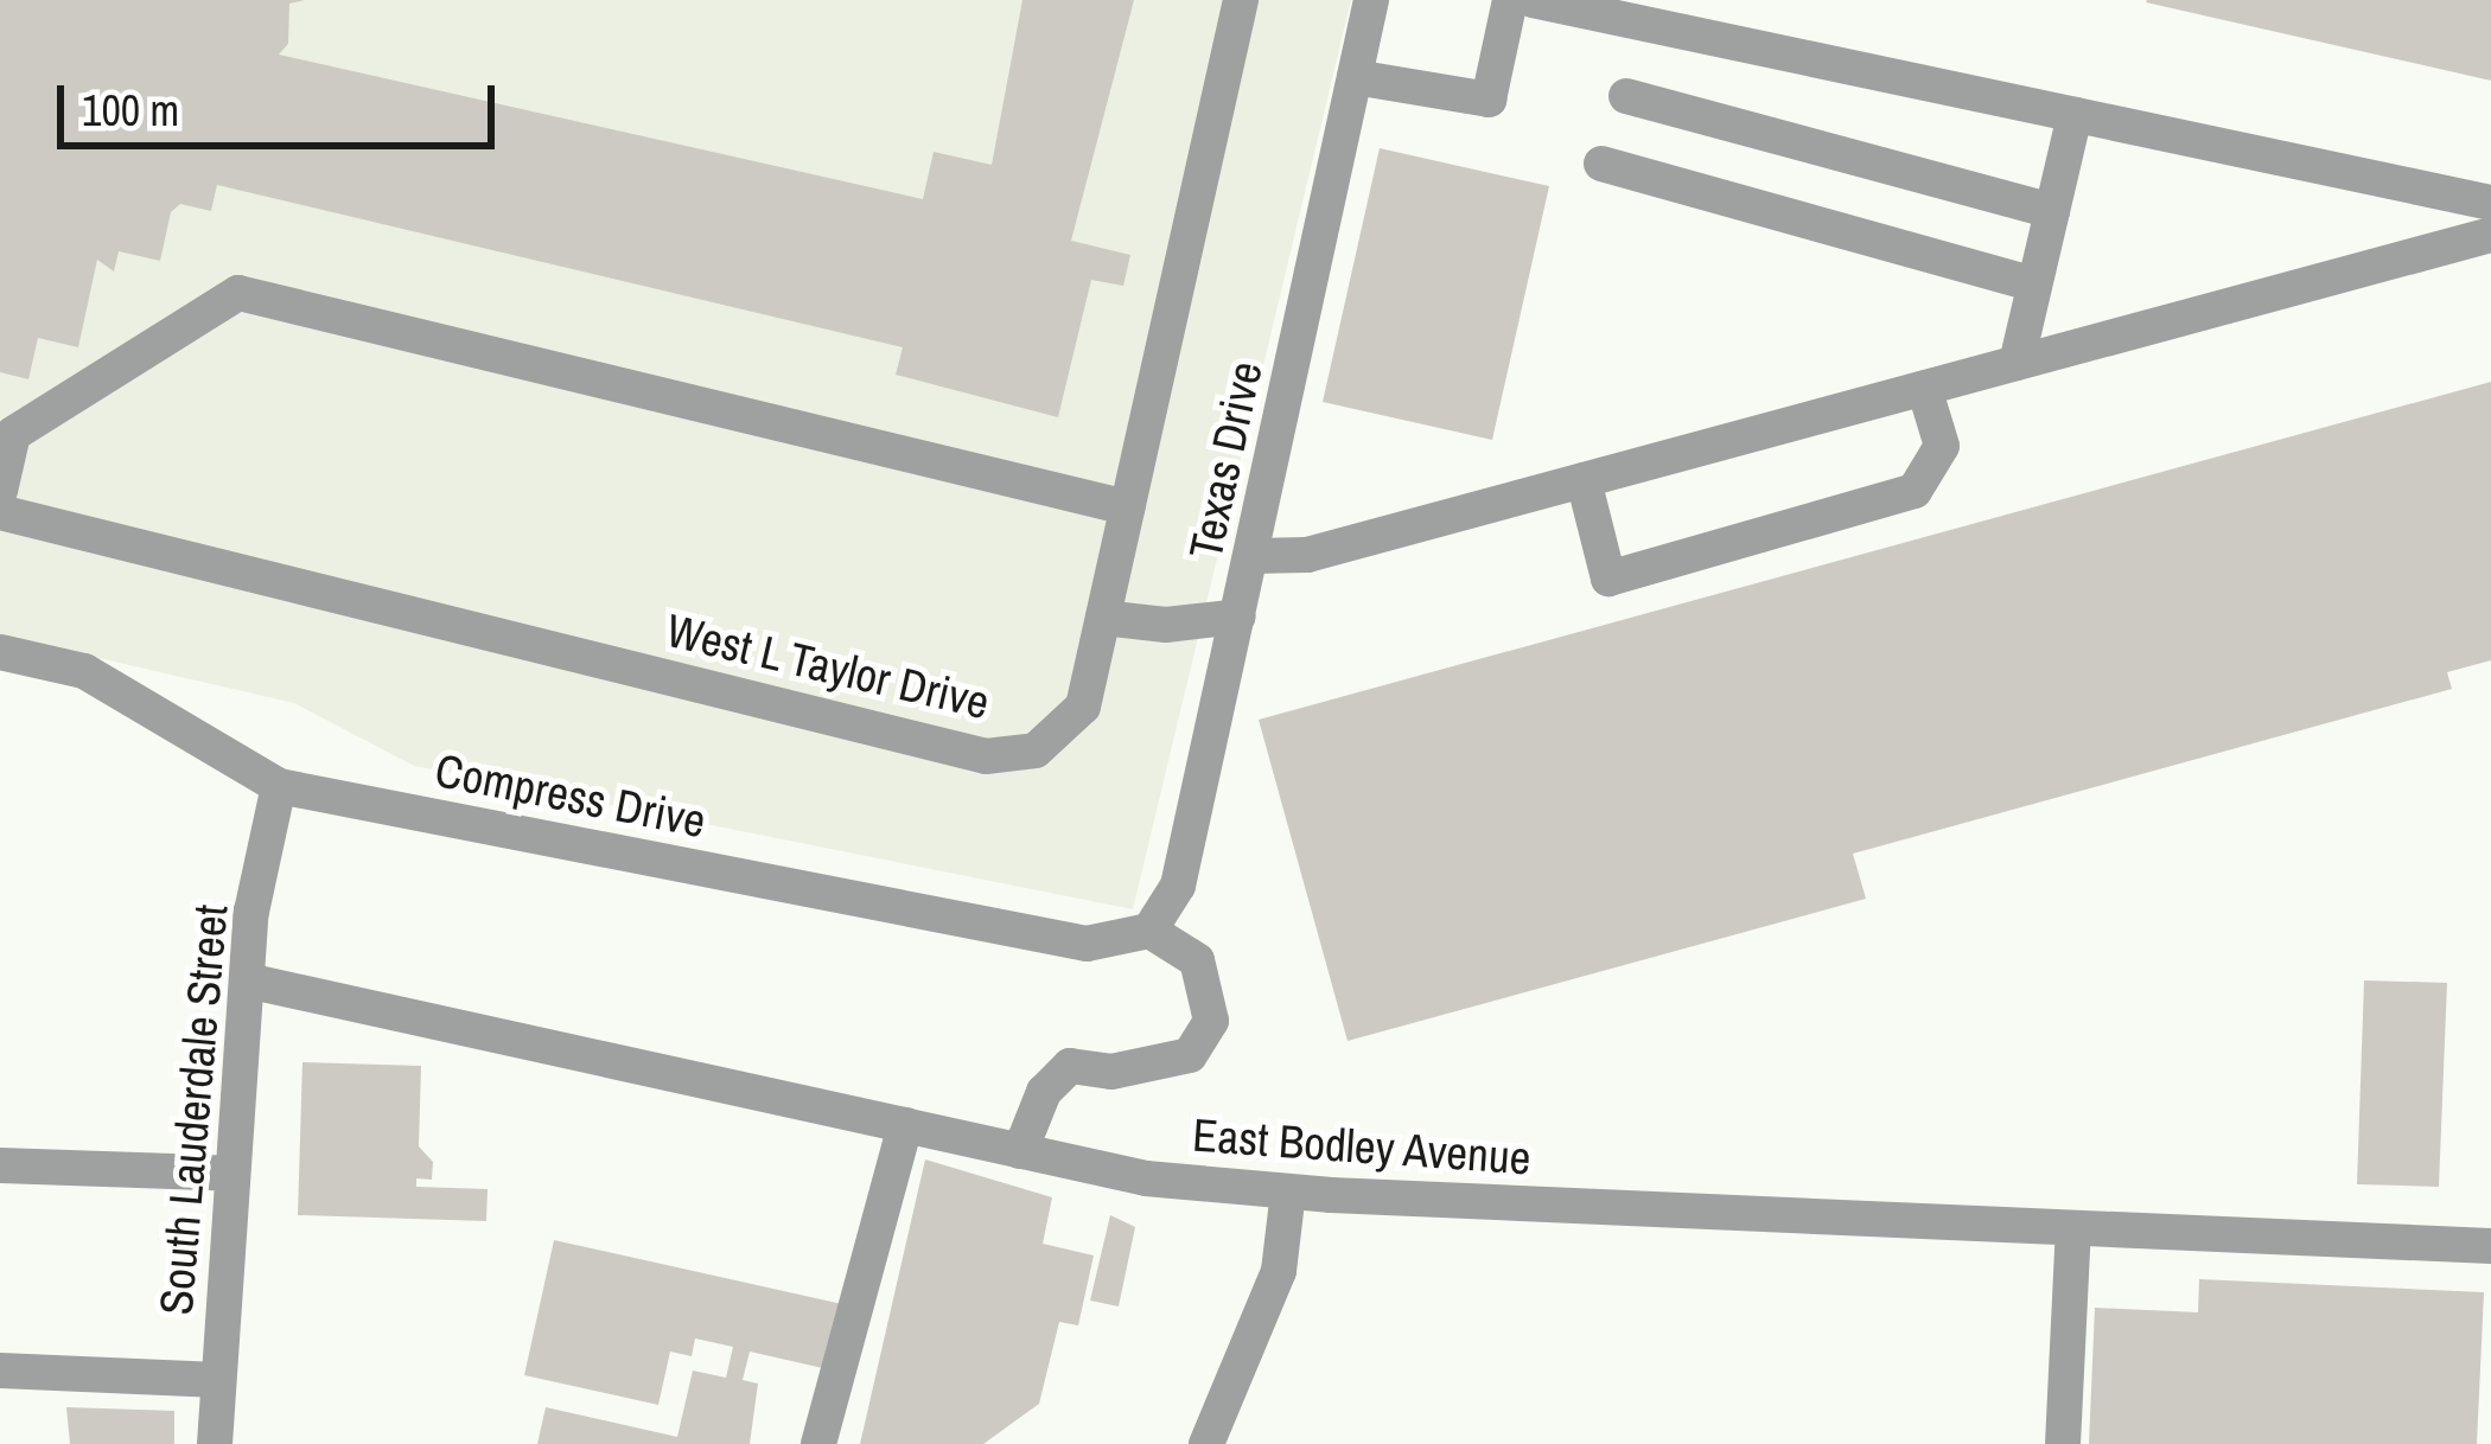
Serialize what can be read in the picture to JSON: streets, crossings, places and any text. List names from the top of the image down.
{
  "streets": {
    "street": [
      "Texas Drive",
      "West L Taylor Drive",
      "Compress Drive",
      "South Lauderdale Street",
      "East Bodley Avenue"
    ]
  },
  "crossings": [
    ["Texas Drive", "Compress Drive"],
    ["Compress Drive", "South Lauderdale Street"],
    ["South Lauderdale Street", "East Bodley Avenue"]
  ],
  "scale_bar": "100 m"
}
